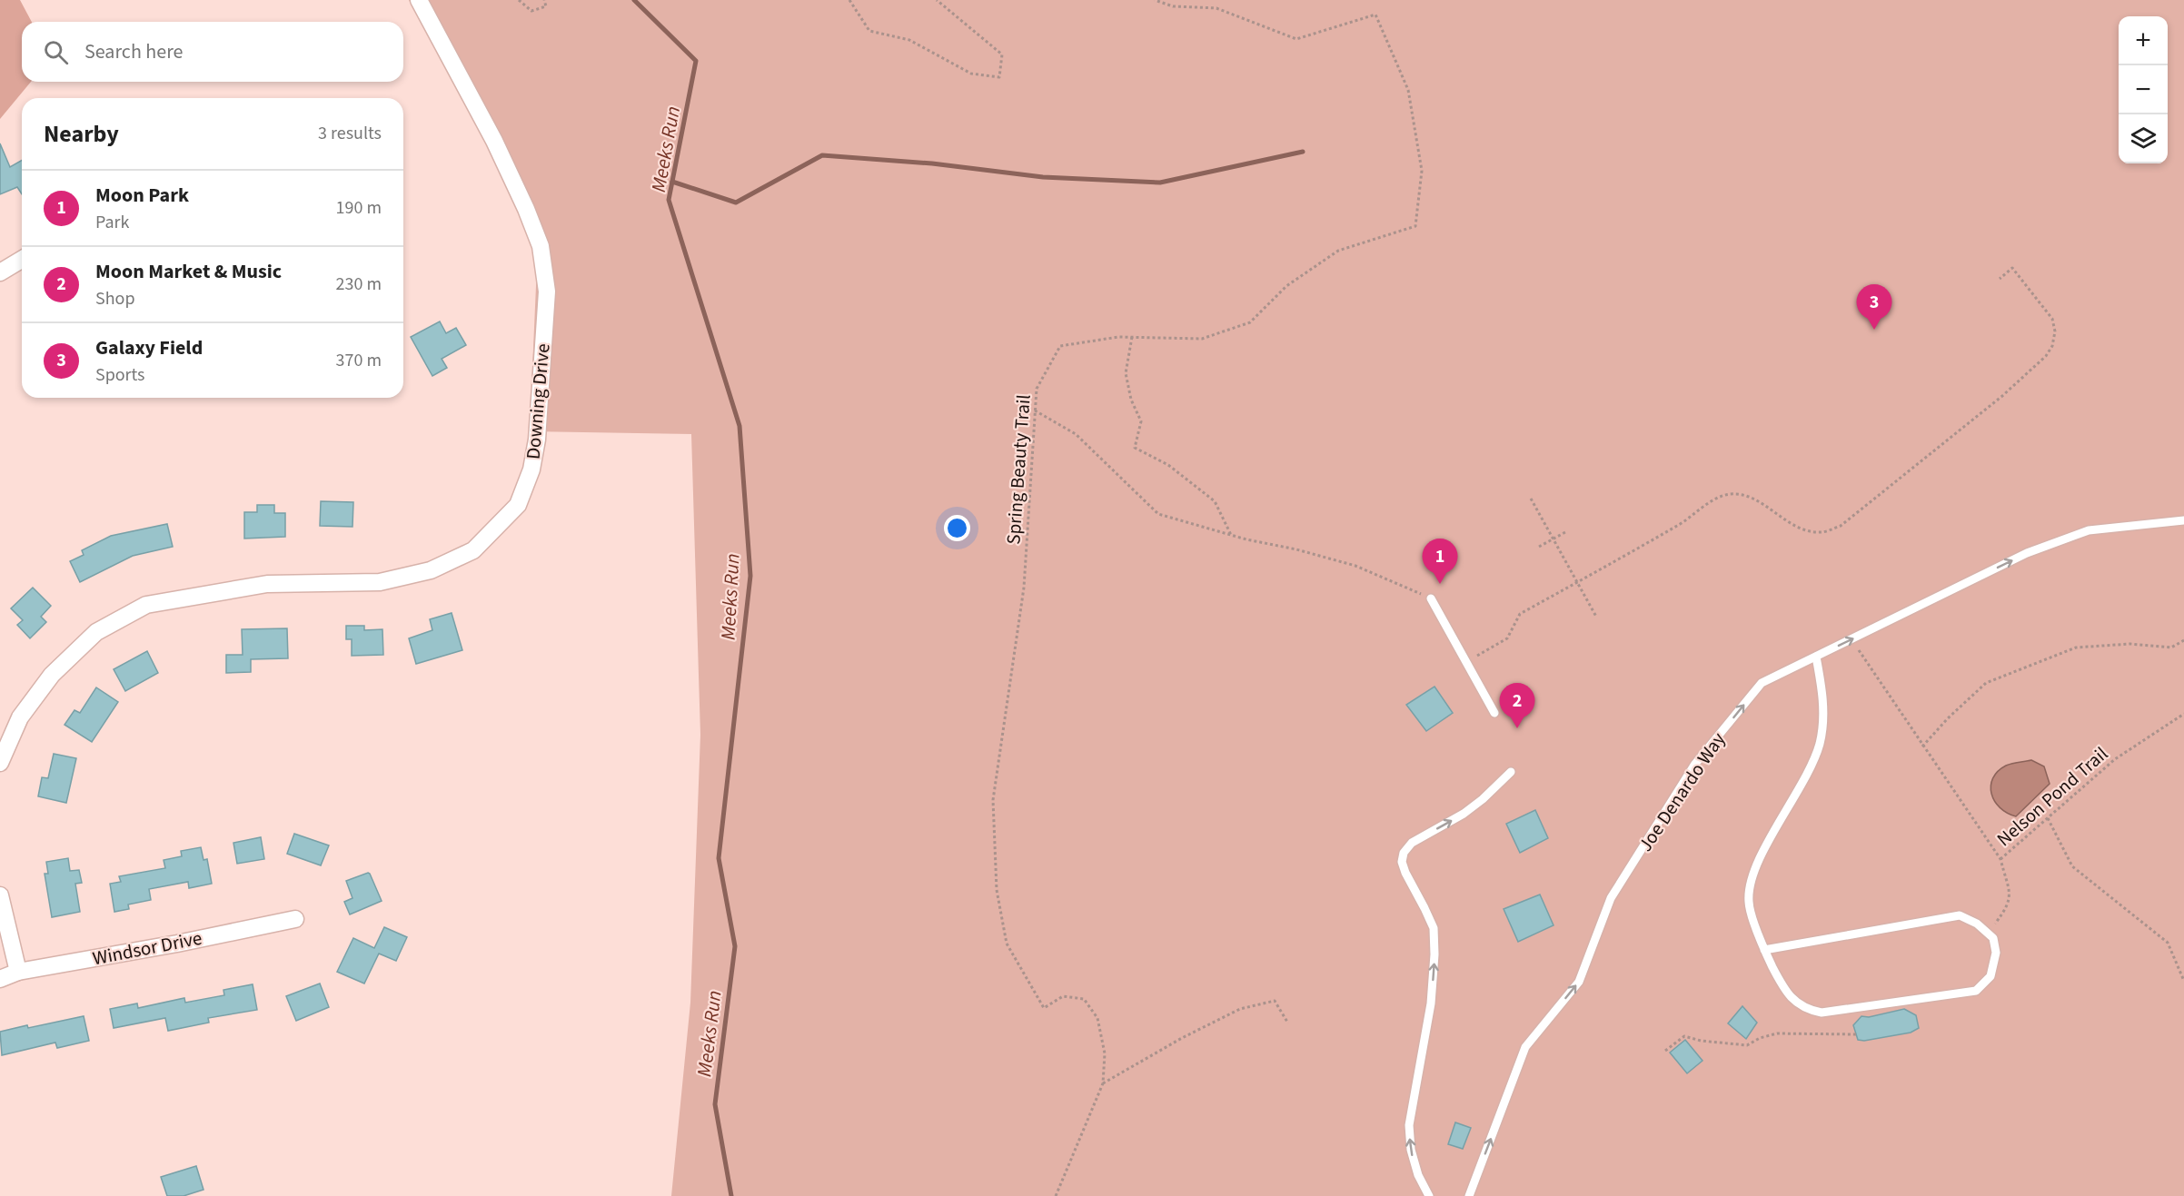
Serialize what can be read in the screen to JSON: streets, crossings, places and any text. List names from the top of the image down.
{
  "streets": {
    "street": ["Downing Drive", "Windsor Drive"],
    "lane": ["Joe Denardo Way"],
    "path": ["Spring Beauty Trail", "Nelson Pond Trail"]
  },
  "crossings": [
    ["Joe Denardo Way", "Nelson Pond Trail"]
  ],
  "one_way": ["Joe Denardo Way"],
  "water": ["Meeks Run"],
  "page": {
    "map_buttons": ["+", "−"],
    "search": "Search here",
    "heading": ["Nearby", "3 results"],
    "list": [
      {
        "mark": "1",
        "name": "Moon Park",
        "note": "Park",
        "value": "190 m"
      },
      {
        "mark": "2",
        "name": "Moon Market & Music",
        "note": "Shop",
        "value": "230 m"
      },
      {
        "mark": "3",
        "name": "Galaxy Field",
        "note": "Sports",
        "value": "370 m"
      }
    ],
    "pins": ["3", "1", "2"]
  }
}
